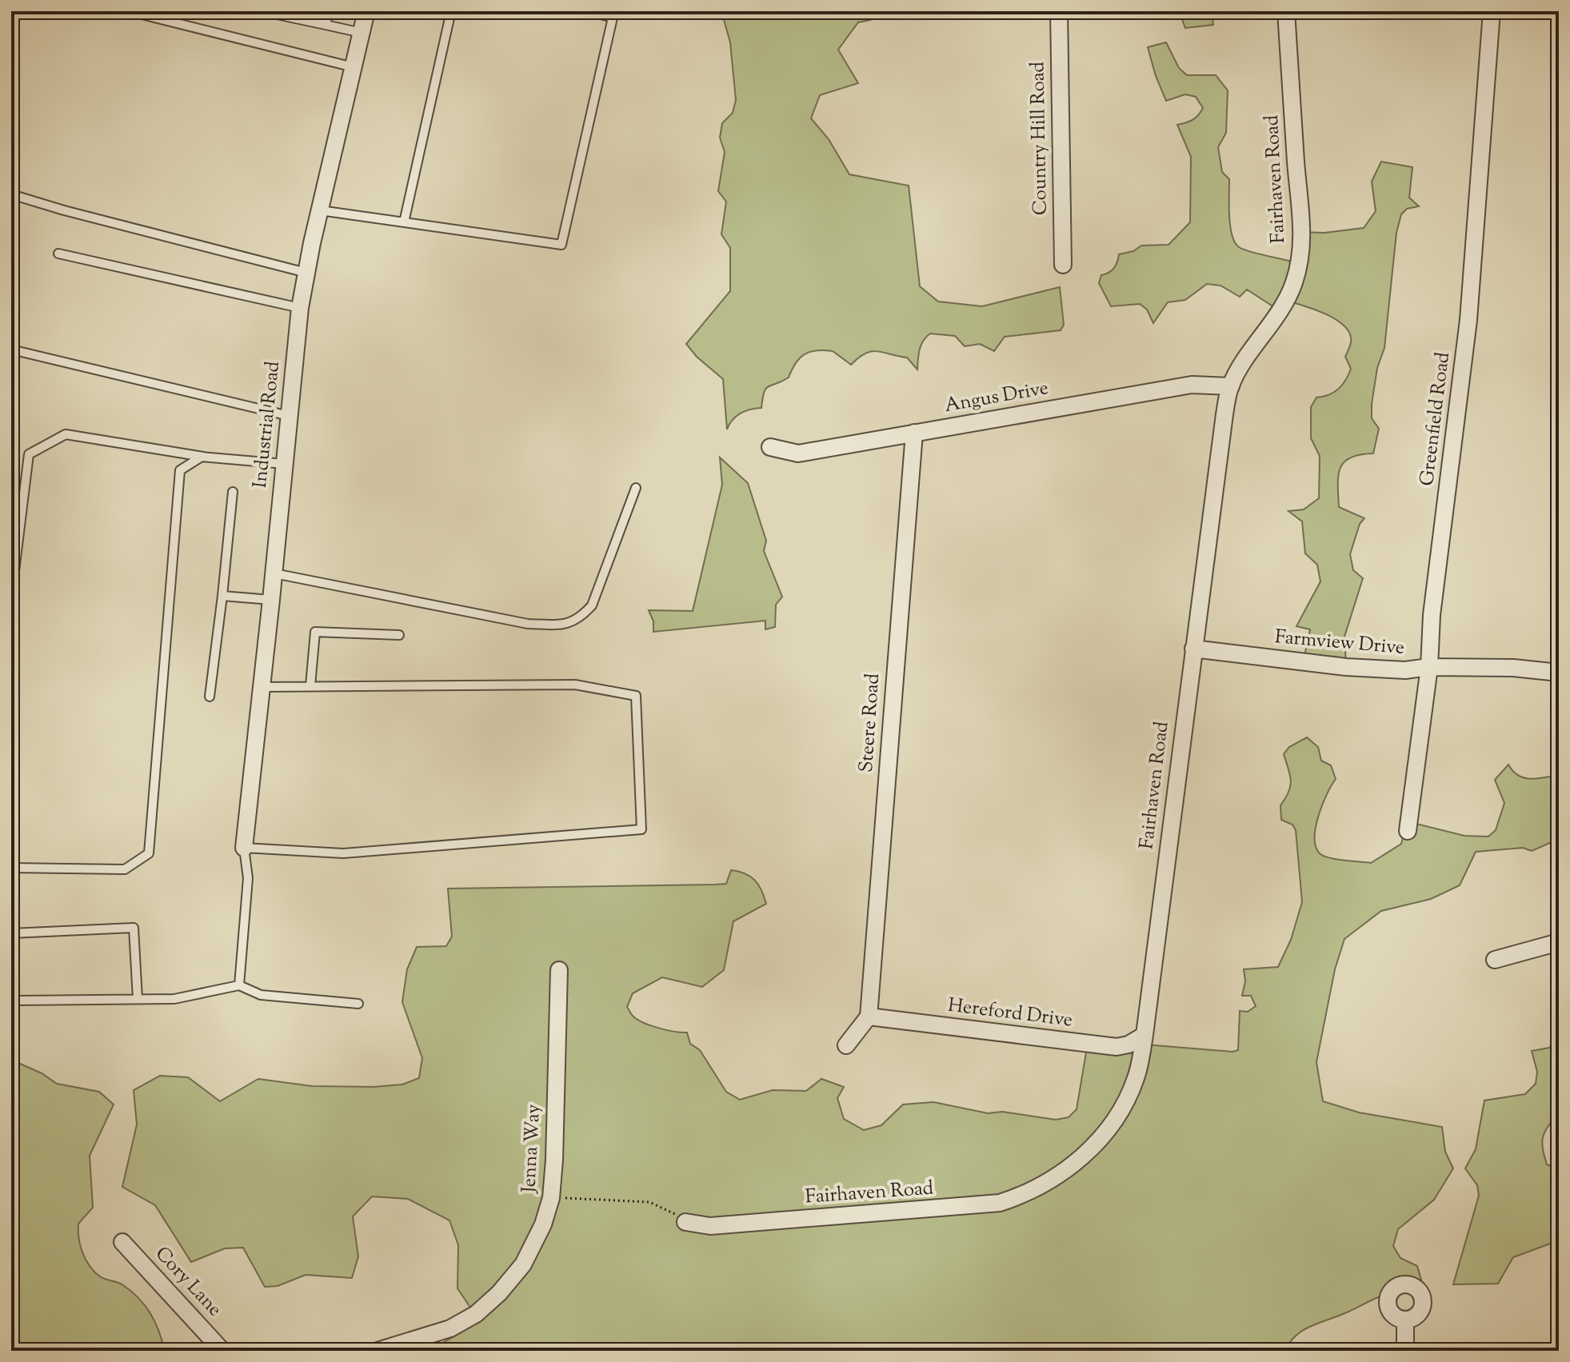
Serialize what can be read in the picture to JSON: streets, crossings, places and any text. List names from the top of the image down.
{
  "streets": {
    "street": [
      "Country Hill Road",
      "Fairhaven Road",
      "Angus Drive",
      "Greenfield Road",
      "Industrial Road",
      "Farmview Drive",
      "Steere Road",
      "Hereford Drive",
      "Jenna Way",
      "Cory Lane"
    ]
  },
  "crossings": [
    ["Fairhaven Road", "Angus Drive"],
    ["Fairhaven Road", "Farmview Drive"],
    ["Fairhaven Road", "Hereford Drive"],
    ["Angus Drive", "Steere Road"],
    ["Greenfield Road", "Farmview Drive"],
    ["Steere Road", "Hereford Drive"]
  ]
}
